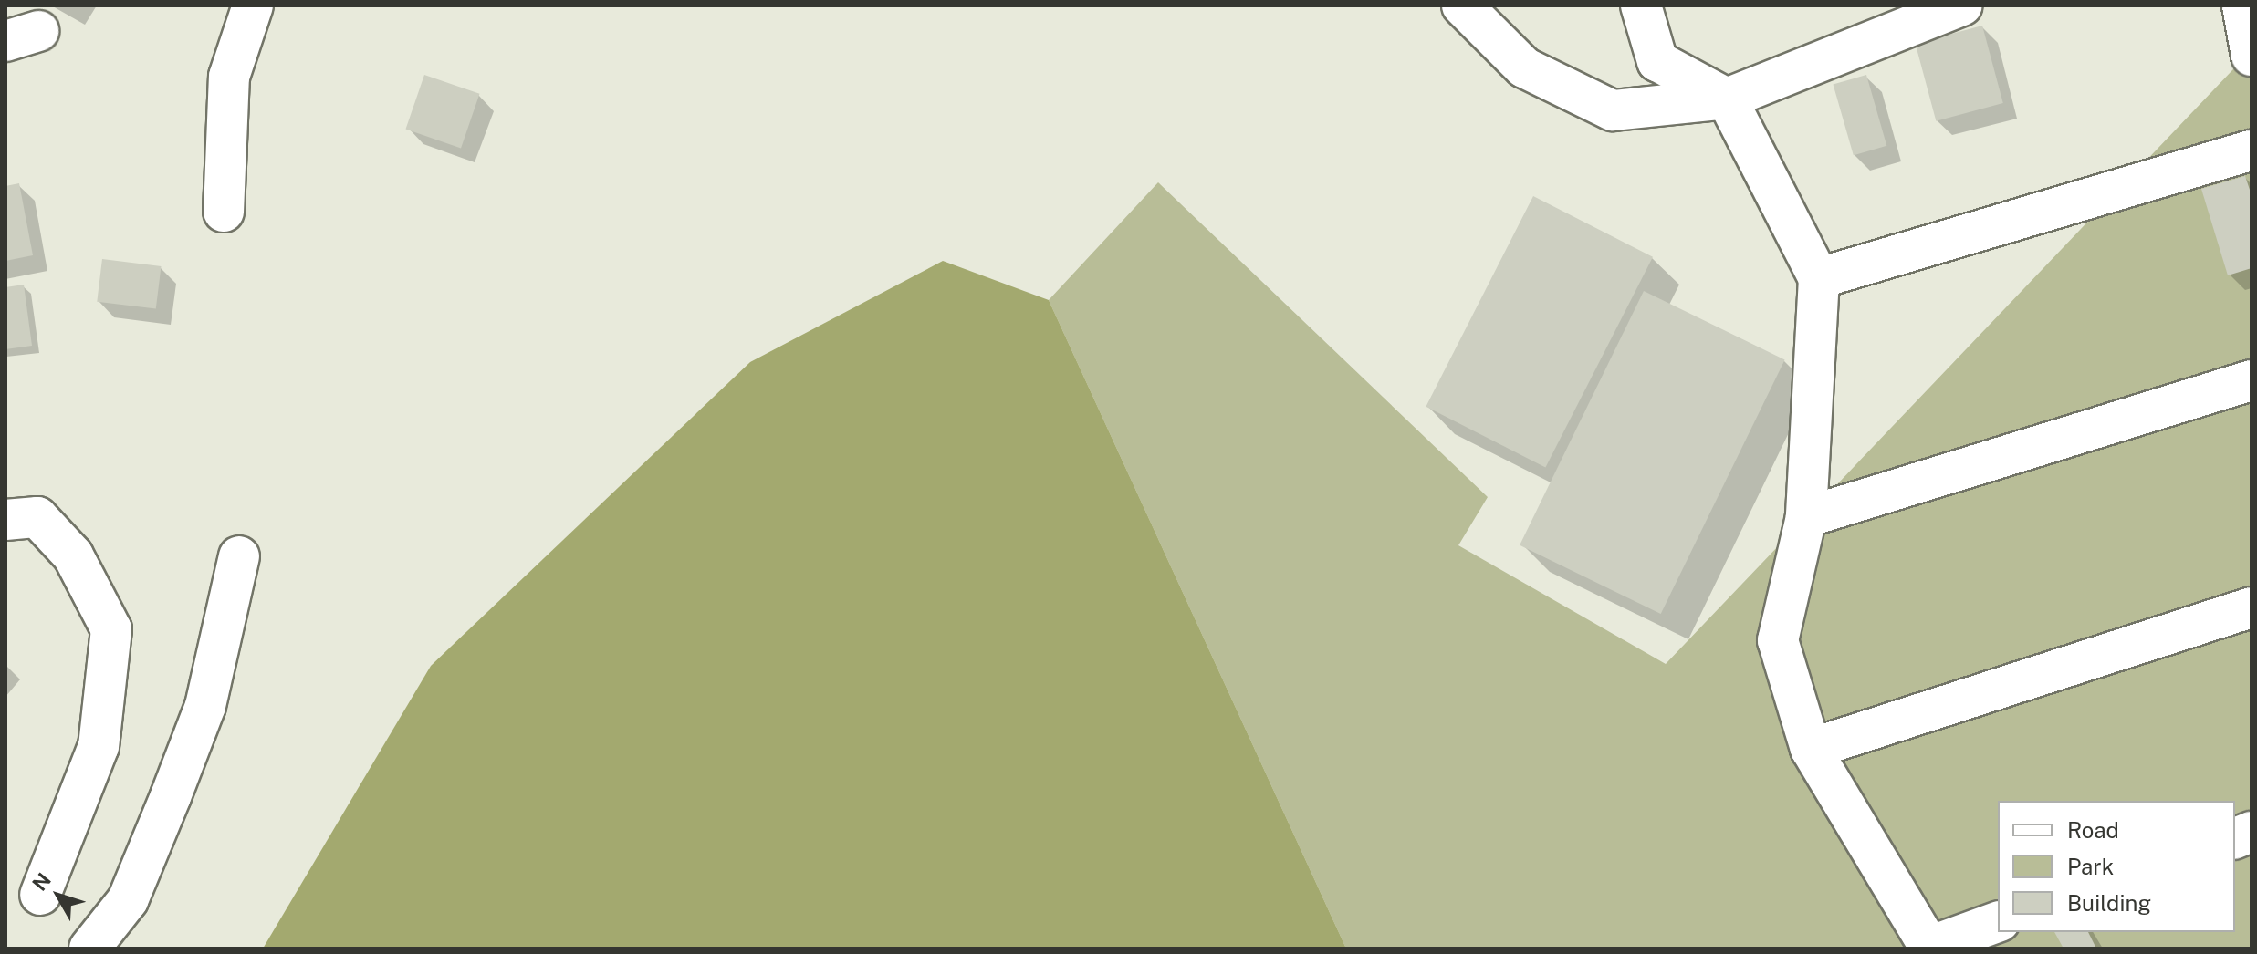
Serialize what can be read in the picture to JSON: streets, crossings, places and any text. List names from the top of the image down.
{
  "legend": ["Road", "Park", "Building"],
  "north": "top left"
}
